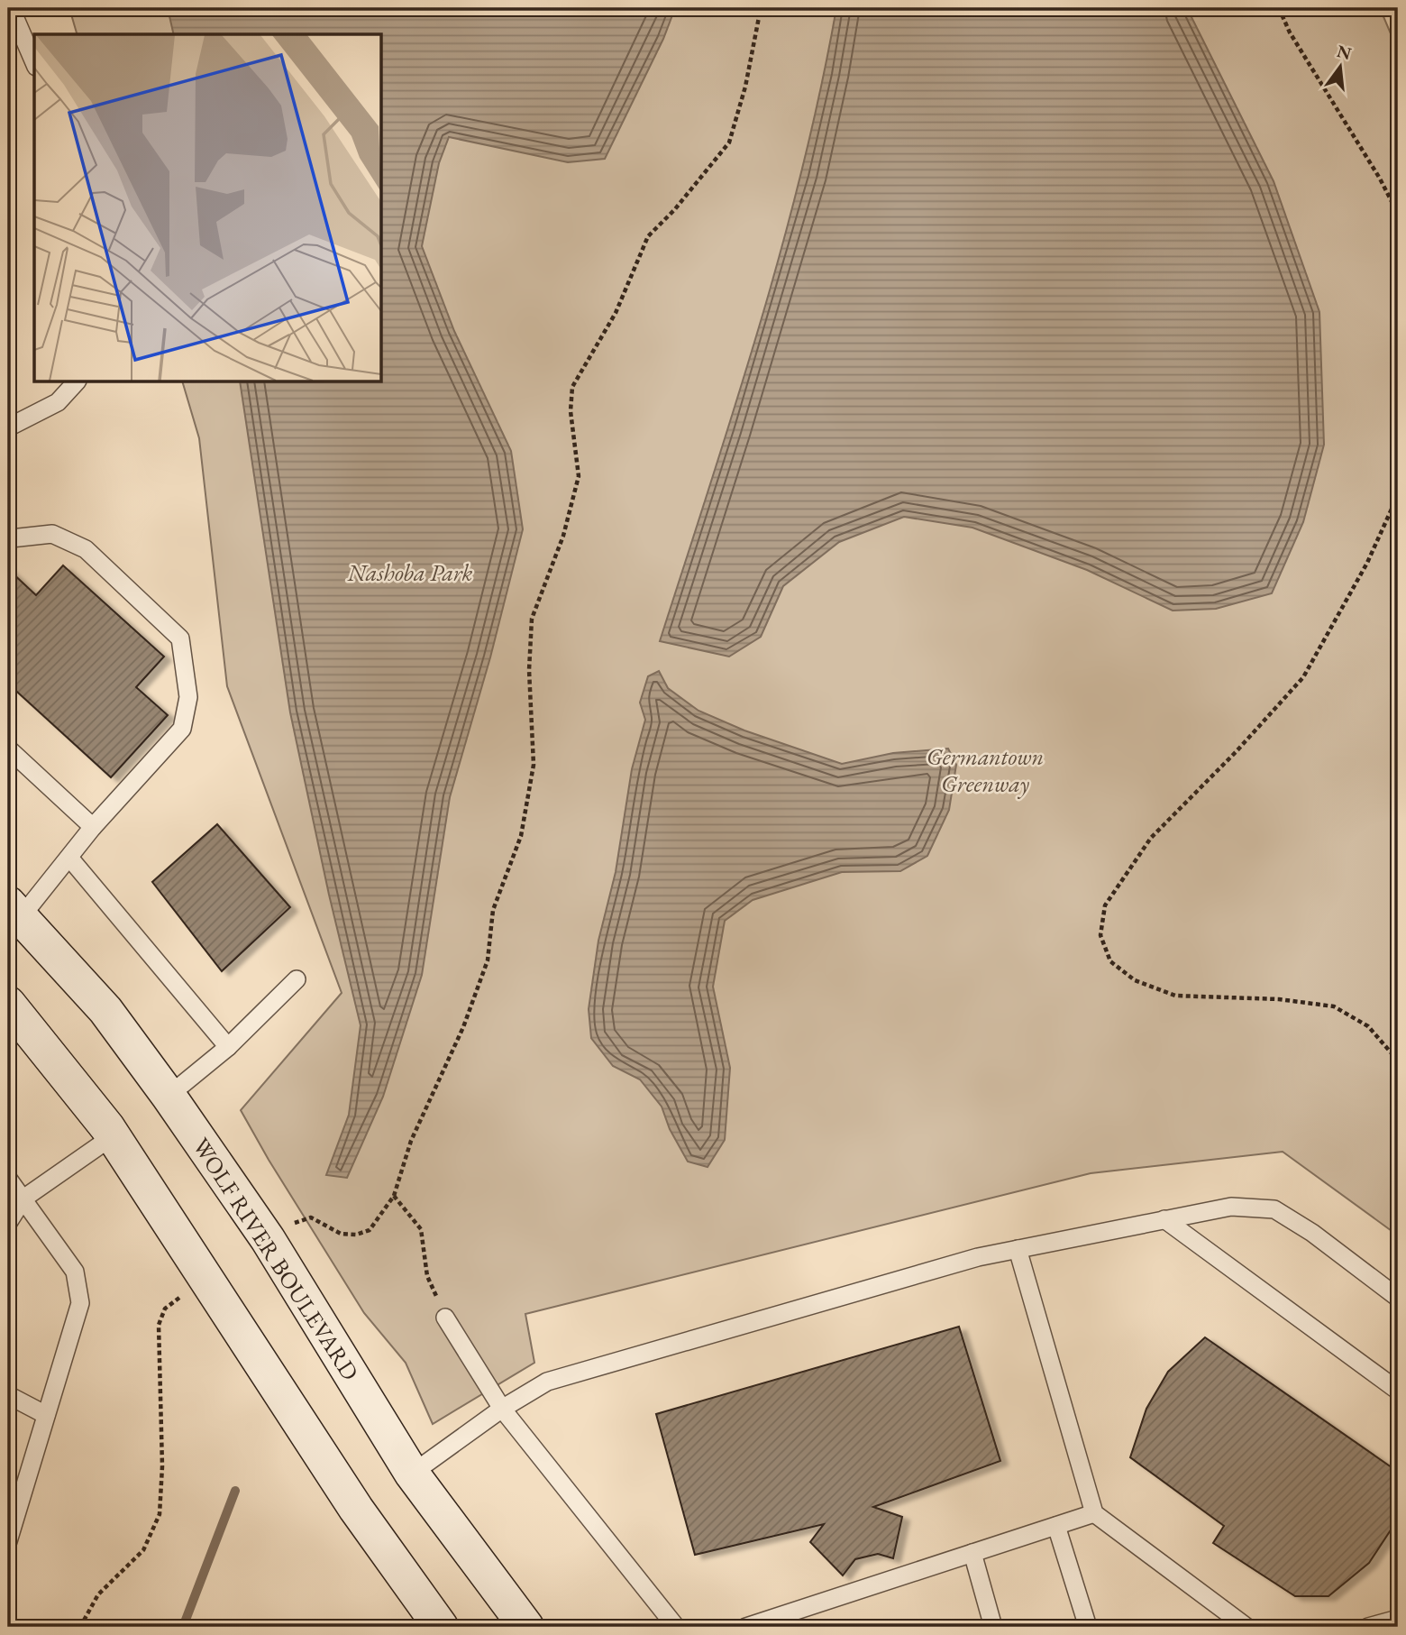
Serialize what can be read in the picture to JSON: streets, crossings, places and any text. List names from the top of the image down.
{
  "streets": {
    "main road": ["WOLF RIVER BOULEVARD"]
  },
  "parks": ["Nashoba Park", "Germantown Greenway"],
  "north": "top"
}
